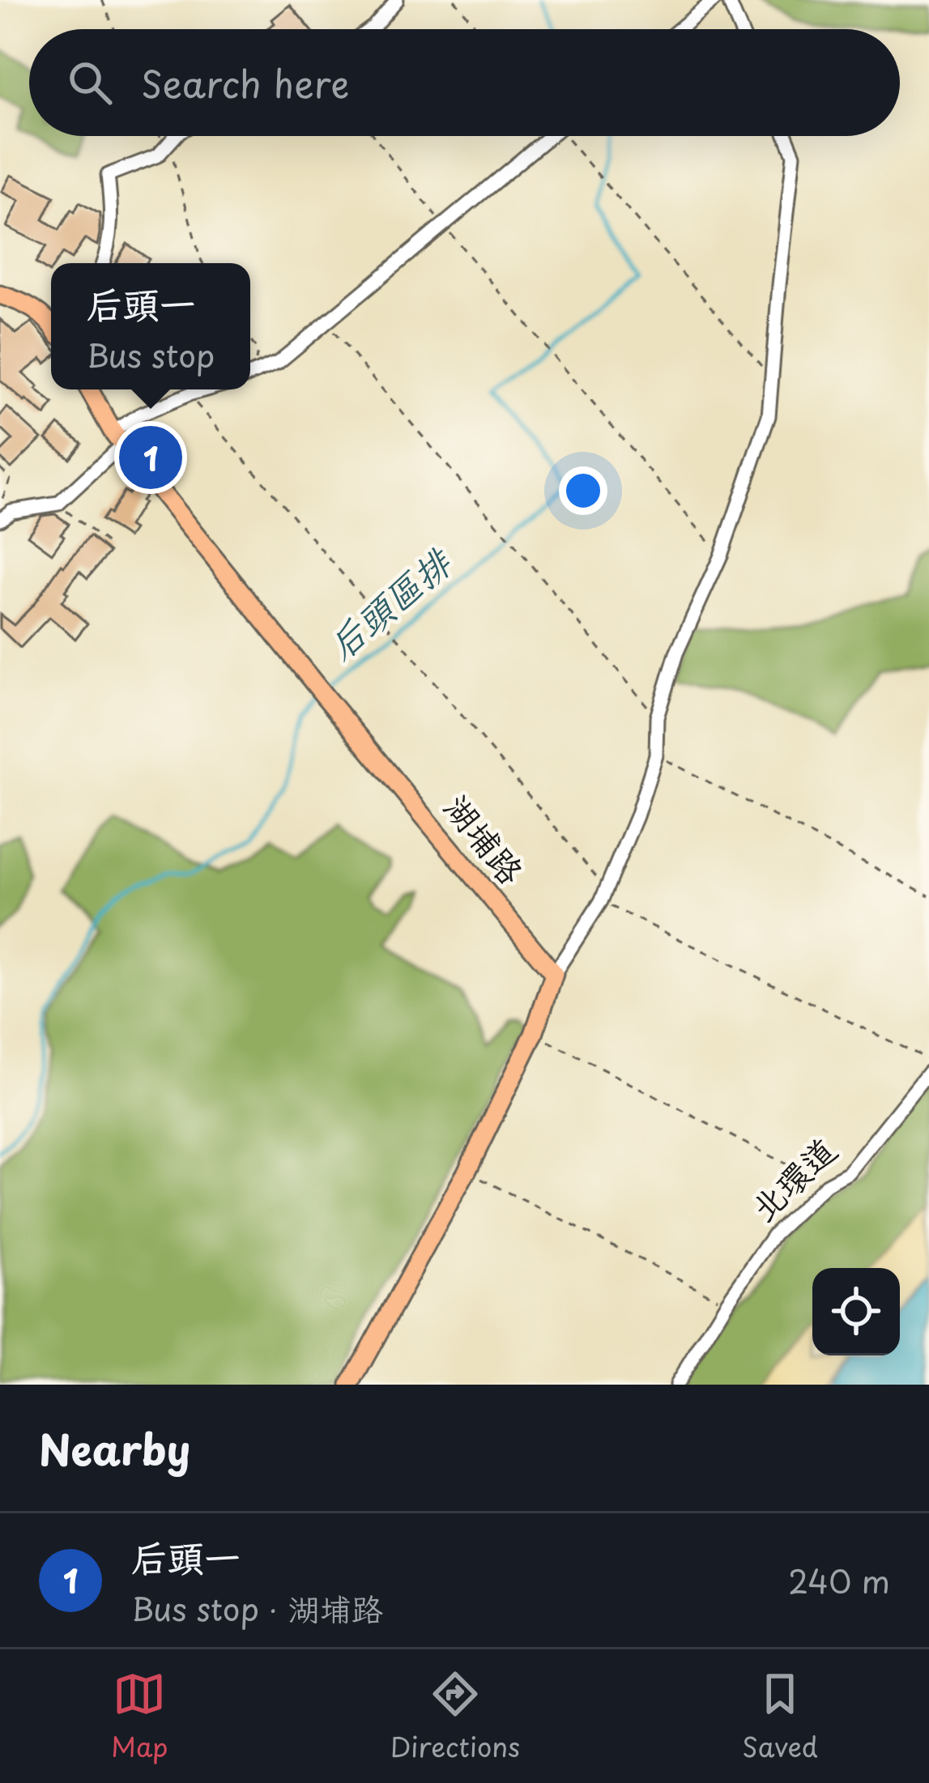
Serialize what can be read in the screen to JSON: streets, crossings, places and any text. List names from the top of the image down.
{
  "streets": {
    "main road": ["湖埔路"],
    "street": ["北環道"]
  },
  "water": ["后頭區排"],
  "page": {
    "search": "Search here",
    "popup": ["后頭一", "Bus stop"],
    "pins": "1",
    "heading": "Nearby",
    "list": [
      {
        "mark": "1",
        "name": "后頭一",
        "note": "Bus stop · 湖埔路",
        "value": "240 m"
      }
    ],
    "nav": ["Map", "Directions", "Saved"]
  }
}
